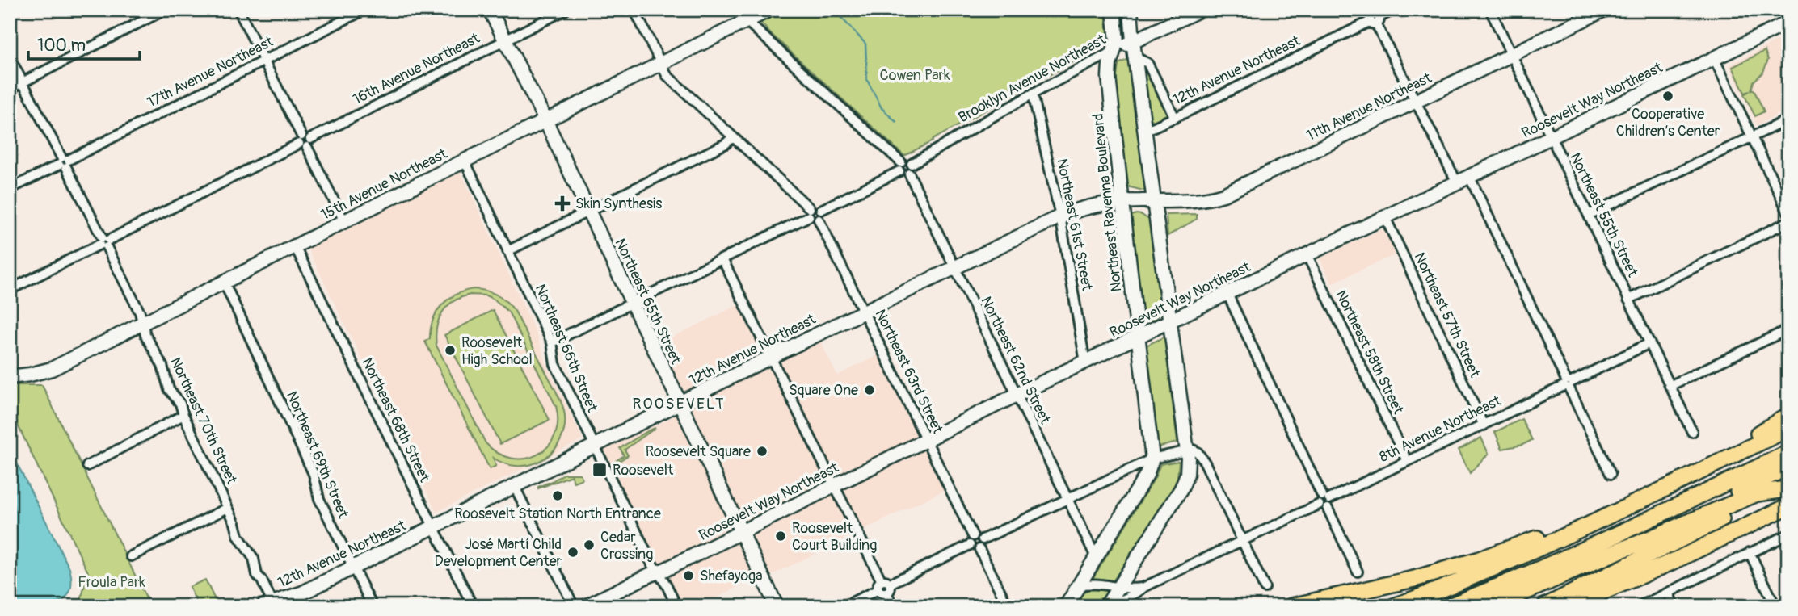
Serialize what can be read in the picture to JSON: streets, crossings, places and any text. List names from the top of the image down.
{
  "streets": {
    "main road": [
      "12th Avenue Northeast",
      "Brooklyn Avenue Northeast",
      "Roosevelt Way Northeast",
      "11th Avenue Northeast",
      "15th Avenue Northeast",
      "Northeast Ravenna Boulevard",
      "Northeast 65th Street"
    ],
    "street": [
      "16th Avenue Northeast",
      "17th Avenue Northeast",
      "Northeast 55th Street",
      "Northeast 61st Street",
      "Northeast 57th Street",
      "Northeast 66th Street",
      "Northeast 58th Street",
      "Northeast 62nd Street",
      "Northeast 63rd Street",
      "Northeast 68th Street",
      "Northeast 70th Street",
      "8th Avenue Northeast",
      "Northeast 69th Street"
    ]
  },
  "crossings": [
    ["16th Avenue Northeast", "Northeast 65th Street"],
    ["16th Avenue Northeast", "Northeast 70th Street"],
    ["12th Avenue Northeast", "11th Avenue Northeast"],
    ["12th Avenue Northeast", "Northeast Ravenna Boulevard"],
    ["12th Avenue Northeast", "Northeast 61st Street"],
    ["12th Avenue Northeast", "Northeast 65th Street"],
    ["12th Avenue Northeast", "Northeast 66th Street"],
    ["12th Avenue Northeast", "Northeast 62nd Street"],
    ["12th Avenue Northeast", "Northeast 63rd Street"],
    ["12th Avenue Northeast", "Northeast 68th Street"],
    ["12th Avenue Northeast", "Northeast 70th Street"],
    ["12th Avenue Northeast", "Northeast 69th Street"],
    ["17th Avenue Northeast", "Northeast 70th Street"],
    ["Brooklyn Avenue Northeast", "Northeast Ravenna Boulevard"],
    ["Brooklyn Avenue Northeast", "Northeast 61st Street"],
    ["Brooklyn Avenue Northeast", "Northeast 62nd Street"],
    ["Roosevelt Way Northeast", "Northeast Ravenna Boulevard"],
    ["Roosevelt Way Northeast", "Northeast 55th Street"],
    ["Roosevelt Way Northeast", "Northeast 61st Street"],
    ["Roosevelt Way Northeast", "Northeast 65th Street"],
    ["Roosevelt Way Northeast", "Northeast 57th Street"],
    ["Roosevelt Way Northeast", "Northeast 66th Street"],
    ["Roosevelt Way Northeast", "Northeast 58th Street"],
    ["Roosevelt Way Northeast", "Northeast 62nd Street"],
    ["Roosevelt Way Northeast", "Northeast 63rd Street"],
    ["11th Avenue Northeast", "Northeast 55th Street"],
    ["15th Avenue Northeast", "Northeast 65th Street"],
    ["15th Avenue Northeast", "Northeast 66th Street"],
    ["15th Avenue Northeast", "Northeast 68th Street"],
    ["15th Avenue Northeast", "Northeast 70th Street"],
    ["15th Avenue Northeast", "Northeast 69th Street"],
    ["Northeast 55th Street", "8th Avenue Northeast"],
    ["Northeast 57th Street", "8th Avenue Northeast"],
    ["Northeast 58th Street", "8th Avenue Northeast"]
  ],
  "districts": ["ROOSEVELT"],
  "parks": ["Cowen Park", "Froula Park"],
  "places": {
    "other": [
      "Cooperative Children’s Center",
      "Roosevelt High School",
      "Square One",
      "Roosevelt Square",
      "Roosevelt Station North Entrance",
      "Roosevelt Court Building",
      "Cedar Crossing",
      "José Martí Child Development Center",
      "Shefayoga"
    ],
    "health": ["Skin Synthesis"],
    "transit": ["Roosevelt"]
  },
  "scale_bar": "100 m"
}
